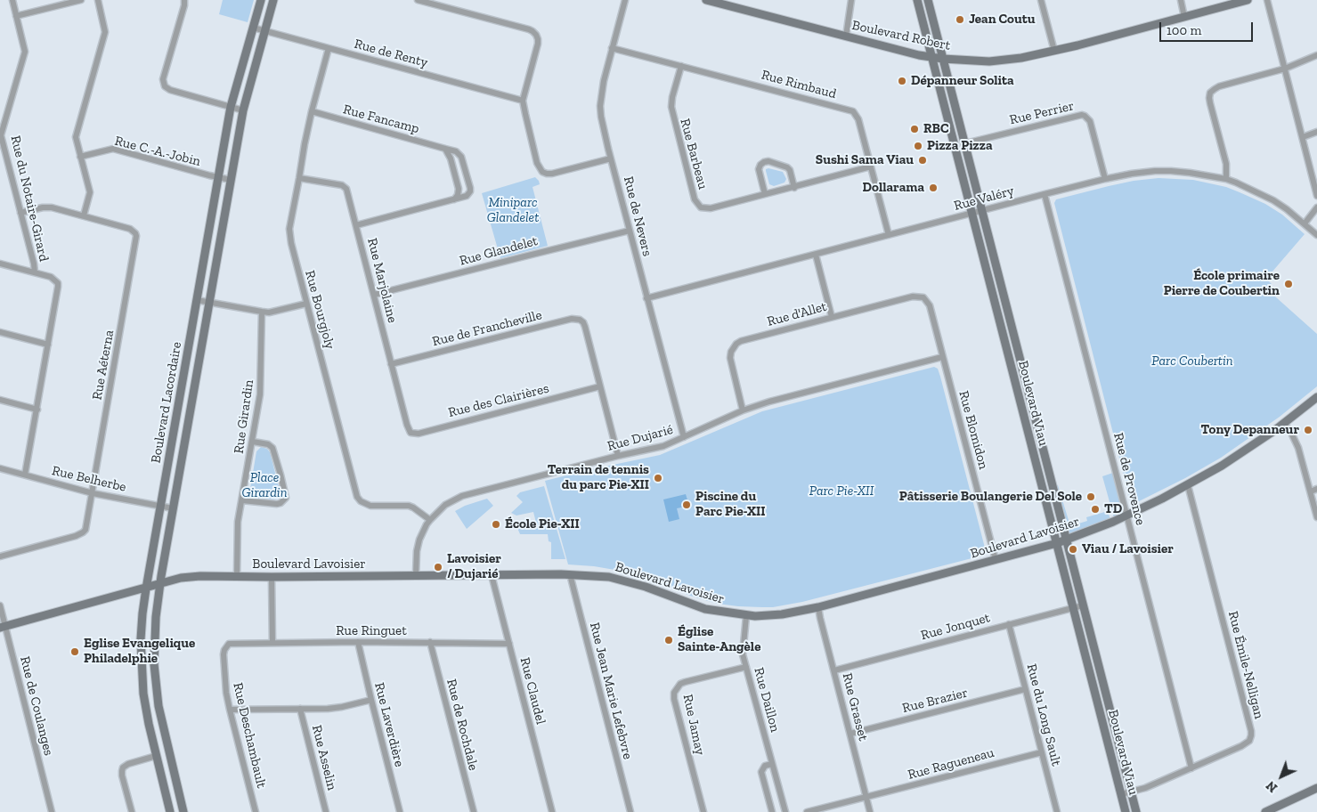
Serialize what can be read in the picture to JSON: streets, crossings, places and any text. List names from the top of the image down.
{
  "streets": {
    "main road": [
      "Boulevard Robert",
      "Boulevard Lacordaire",
      "Boulevard Viau",
      "Boulevard Lavoisier"
    ],
    "street": [
      "Rue de Renty",
      "Rue Rimbaud",
      "Rue Perrier",
      "Rue Fancamp",
      "Rue C.-A.-Jobin",
      "Rue Barbeau",
      "Rue du Notaire-Girard",
      "Rue Valéry",
      "Rue de Nevers",
      "Rue Glandelet",
      "Rue Marjolaine",
      "Rue Bourgjoly",
      "Rue d'Allet",
      "Rue de Francheville",
      "Rue Aéterna",
      "Rue des Clairières",
      "Rue Girardin",
      "Rue Blomidon",
      "Rue Dujarié",
      "Rue Belherbe",
      "Rue de Provence",
      "Rue Jonquet",
      "Rue Ringuet",
      "Rue Émile-Nelligan",
      "Rue Claudel",
      "Rue Jean Marie Lefebvre",
      "Rue Daillon",
      "Rue Brazier",
      "Rue de Coulanges",
      "Rue Grasset",
      "Rue du Long Sault",
      "Rue Laverdière",
      "Rue de Rochdale",
      "Rue Jamay",
      "Rue Deschambault",
      "Rue Asselin",
      "Rue Ragueneau"
    ]
  },
  "crossings": [
    ["Boulevard Robert", "Boulevard Viau"],
    ["Rue de Renty", "Rue Bourgjoly"],
    ["Rue de Renty", "Boulevard Lacordaire"],
    ["Rue Rimbaud", "Rue Barbeau"],
    ["Rue Rimbaud", "Rue Valéry"],
    ["Rue Rimbaud", "Rue de Nevers"],
    ["Rue Perrier", "Rue Valéry"],
    ["Rue Perrier", "Boulevard Viau"],
    ["Rue Fancamp", "Rue Bourgjoly"],
    ["Rue C.-A.-Jobin", "Boulevard Lacordaire"],
    ["Rue du Notaire-Girard", "Rue Aéterna"],
    ["Rue du Notaire-Girard", "Rue Belherbe"],
    ["Rue Valéry", "Rue de Nevers"],
    ["Rue Valéry", "Boulevard Viau"],
    ["Rue Valéry", "Rue de Provence"],
    ["Rue de Nevers", "Rue Glandelet"],
    ["Rue de Nevers", "Rue Dujarié"],
    ["Rue Glandelet", "Rue Marjolaine"],
    ["Rue Marjolaine", "Rue Bourgjoly"],
    ["Rue Marjolaine", "Rue de Francheville"],
    ["Rue Marjolaine", "Rue des Clairières"],
    ["Rue Bourgjoly", "Rue Dujarié"],
    ["Rue d'Allet", "Rue Blomidon"],
    ["Rue d'Allet", "Rue Dujarié"],
    ["Rue de Francheville", "Rue des Clairières"],
    ["Rue Aéterna", "Rue Belherbe"],
    ["Boulevard Lacordaire", "Rue Belherbe"],
    ["Boulevard Lacordaire", "Boulevard Lavoisier"],
    ["Boulevard Viau", "Boulevard Lavoisier"],
    ["Boulevard Viau", "Rue Jonquet"],
    ["Boulevard Viau", "Rue Émile-Nelligan"],
    ["Rue Girardin", "Boulevard Lavoisier"],
    ["Rue Blomidon", "Rue Dujarié"],
    ["Rue Blomidon", "Boulevard Lavoisier"],
    ["Rue Dujarié", "Boulevard Lavoisier"],
    ["Rue de Provence", "Boulevard Lavoisier"],
    ["Rue de Provence", "Rue Émile-Nelligan"],
    ["Boulevard Lavoisier", "Rue Émile-Nelligan"],
    ["Boulevard Lavoisier", "Rue Claudel"],
    ["Boulevard Lavoisier", "Rue Jean Marie Lefebvre"],
    ["Boulevard Lavoisier", "Rue Daillon"],
    ["Boulevard Lavoisier", "Rue de Coulanges"],
    ["Boulevard Lavoisier", "Rue Grasset"],
    ["Rue Jonquet", "Rue Grasset"],
    ["Rue Jonquet", "Rue du Long Sault"],
    ["Rue Ringuet", "Rue Claudel"],
    ["Rue Ringuet", "Rue Laverdière"],
    ["Rue Ringuet", "Rue de Rochdale"],
    ["Rue Ringuet", "Rue Deschambault"],
    ["Rue Daillon", "Rue Jamay"],
    ["Rue Brazier", "Rue Grasset"],
    ["Rue Brazier", "Rue du Long Sault"],
    ["Rue Grasset", "Rue Ragueneau"],
    ["Rue du Long Sault", "Rue Ragueneau"]
  ],
  "parks": [
    "Miniparc Glandelet",
    "Parc Coubertin",
    "Place Girardin",
    "Parc Pie-XII"
  ],
  "places": [
    "Jean Coutu",
    "Dépanneur Solita",
    "RBC",
    "Pizza Pizza",
    "Sushi Sama Viau",
    "Dollarama",
    "École primaire Pierre de Coubertin",
    "Tony Depanneur",
    "Terrain de tennis du parc Pie-XII",
    "Pâtisserie Boulangerie Del Sole",
    "Piscine du Parc Pie-XII",
    "TD",
    "École Pie-XII",
    "Viau / Lavoisier",
    "Lavoisier / Dujarié",
    "Église Sainte-Angèle",
    "Eglise Evangelique Philadelphie"
  ],
  "scale_bar": "100 m",
  "north": "bottom left"
}
